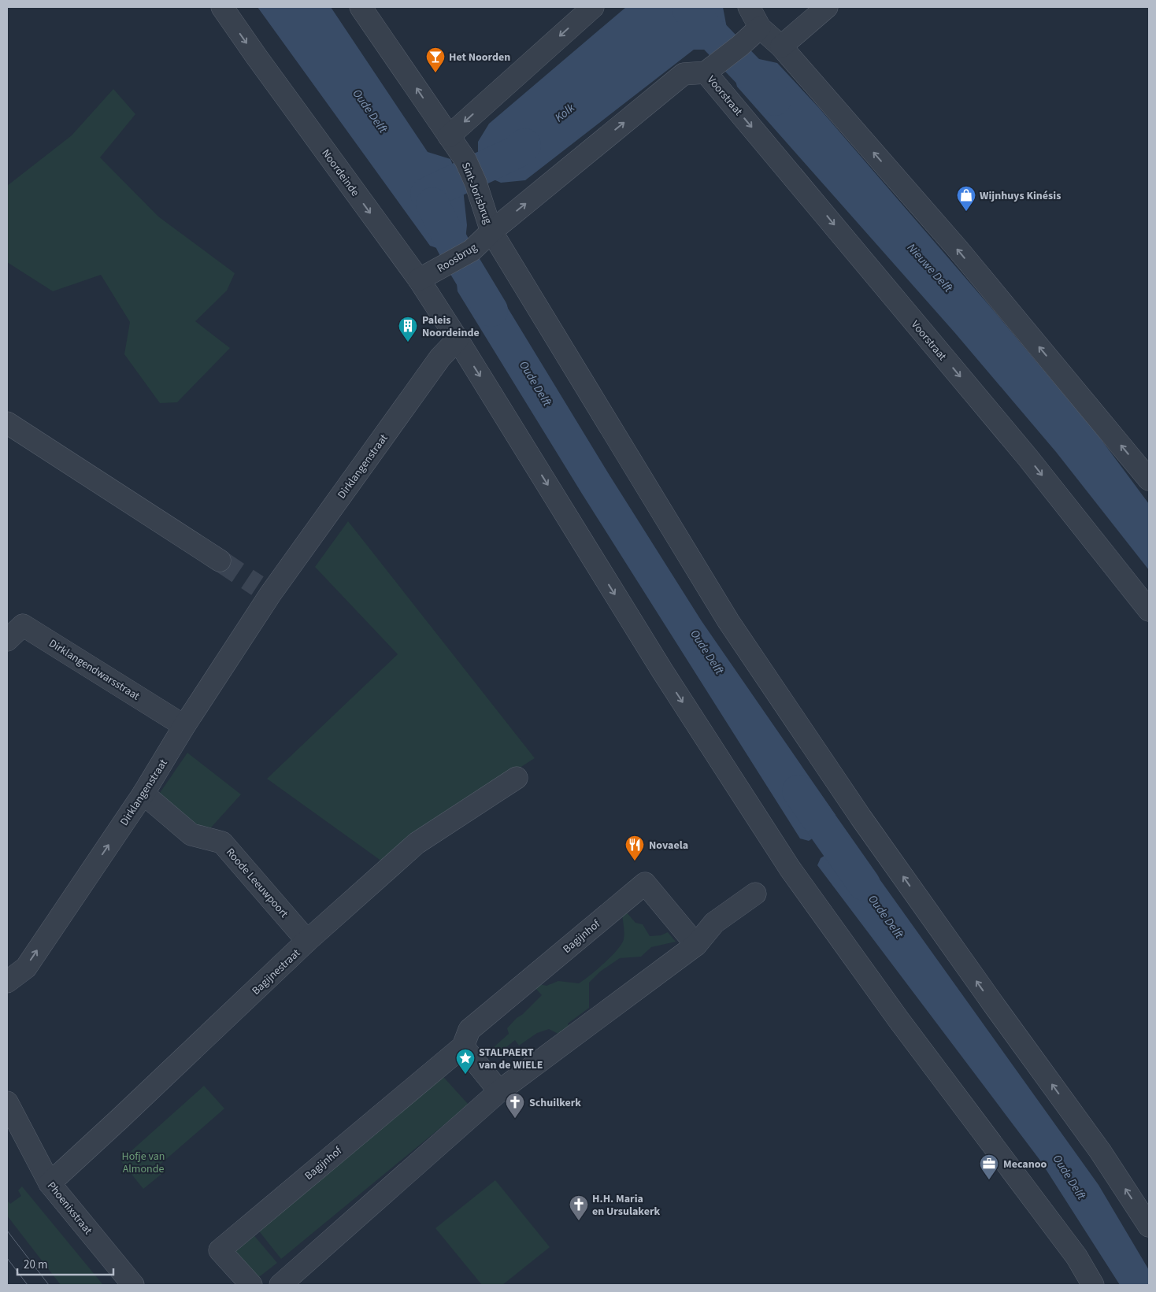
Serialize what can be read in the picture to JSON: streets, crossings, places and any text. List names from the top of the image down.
{
  "streets": {
    "street": [
      "Voorstraat",
      "Noordeinde",
      "Sint-Jorisbrug",
      "Roosbrug",
      "Dirklangenstraat",
      "Dirklangendwarsstraat",
      "Roode Leeuwpoort",
      "Bagijnhof",
      "Bagijnestraat",
      "Phoenixstraat"
    ]
  },
  "crossings": [
    ["Noordeinde", "Roosbrug"],
    ["Noordeinde", "Dirklangenstraat"],
    ["Sint-Jorisbrug", "Roosbrug"],
    ["Dirklangenstraat", "Dirklangendwarsstraat"],
    ["Dirklangenstraat", "Roode Leeuwpoort"],
    ["Roode Leeuwpoort", "Bagijnestraat"],
    ["Bagijnestraat", "Phoenixstraat"]
  ],
  "water": ["Oude Delft", "Kolk", "Nieuwe Delft"],
  "parks": ["Hofje van Almonde"],
  "places": {
    "bar": ["Het Noorden"],
    "shop": ["Wijnhuys Kinésis"],
    "building": ["Paleis Noordeinde"],
    "restaurant": ["Novaela"],
    "place": ["STALPAERT van de WIELE"],
    "church": ["Schuilkerk", "H.H. Maria en Ursulakerk"],
    "office": ["Mecanoo"]
  },
  "scale_bar": "20 m"
}
